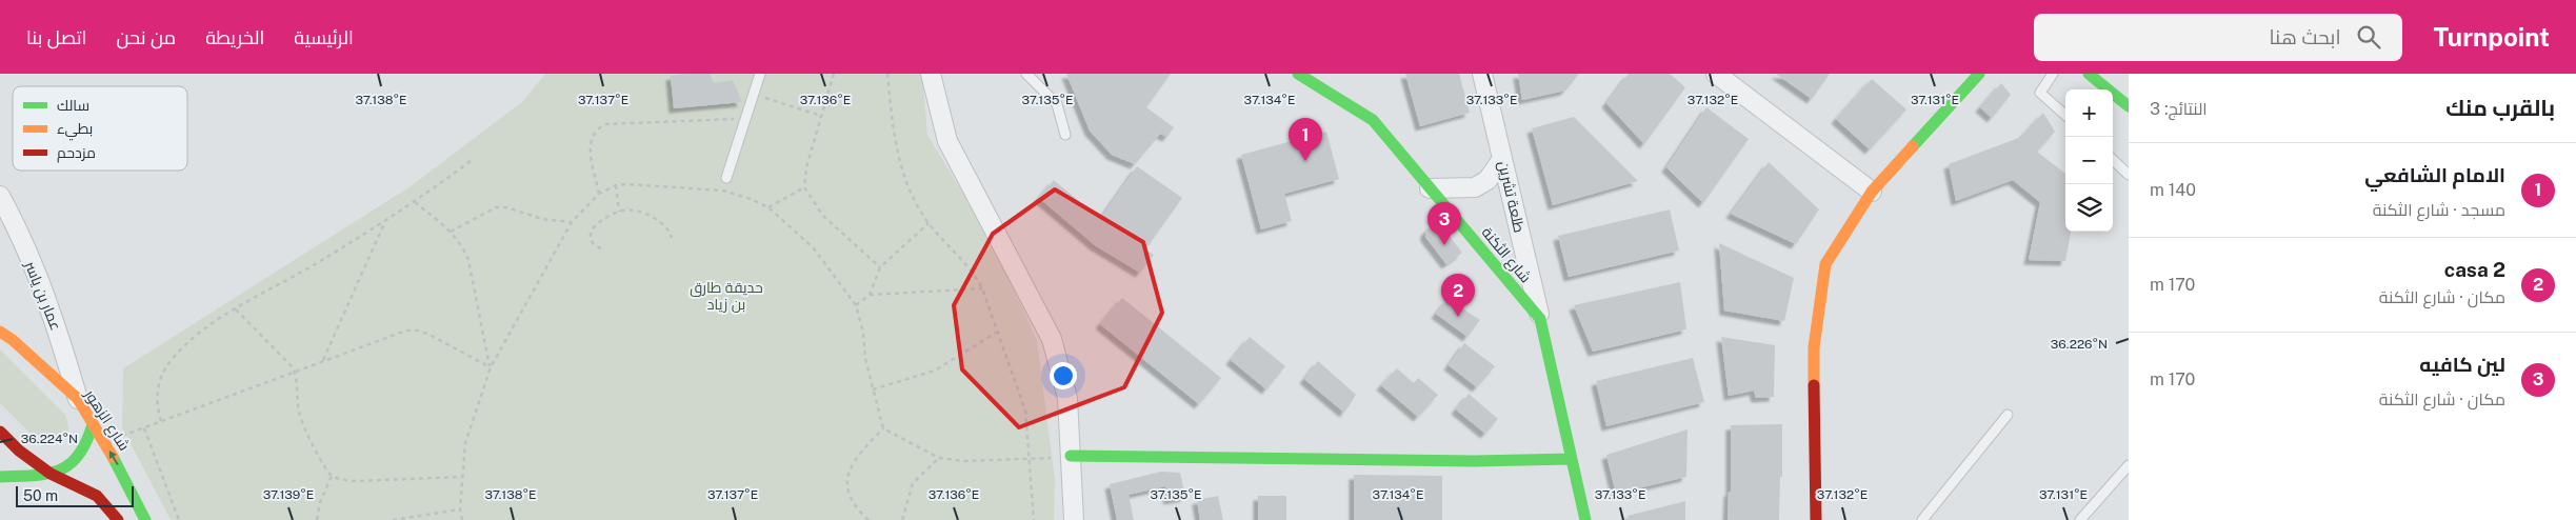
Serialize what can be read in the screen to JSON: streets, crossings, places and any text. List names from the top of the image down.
{
  "streets": {
    "street": [
      "طلعة تشرين",
      "شارع الثكنة",
      "عمار بن ياسر",
      "شارع الزهور"
    ]
  },
  "crossings": [
    ["طلعة تشرين", "شارع الثكنة"],
    ["عمار بن ياسر", "شارع الزهور"]
  ],
  "one_way": ["شارع الزهور"],
  "parks": ["حديقة طارق بن زياد"],
  "legend": ["سالك", "بطيء", "مزدحم"],
  "scale_bar": "50 m",
  "page": {
    "header": "Turnpoint",
    "search": "ابحث هنا",
    "nav": [
      "الرئيسية",
      "الخريطة",
      "من نحن",
      "اتصل بنا"
    ],
    "heading": ["بالقرب منك", "النتائج: 3"],
    "map_buttons": ["+", "−"],
    "pins": ["1", "3", "2"],
    "list": [
      {
        "mark": "1",
        "name": "الامام الشافعي",
        "note": "مسجد · شارع الثكنة",
        "value": "140 m"
      },
      {
        "mark": "2",
        "name": "casa 2",
        "note": "مكان · شارع الثكنة",
        "value": "170 m"
      },
      {
        "mark": "3",
        "name": "لين كافيه",
        "note": "مكان · شارع الثكنة",
        "value": "170 m"
      }
    ],
    "scale": "50 m"
  },
  "coordinates": [
    "37.138°E",
    "37.137°E",
    "37.136°E",
    "37.135°E",
    "37.134°E",
    "37.133°E",
    "37.132°E",
    "37.131°E",
    "36.226°N",
    "36.224°N",
    "37.139°E"
  ]
}
